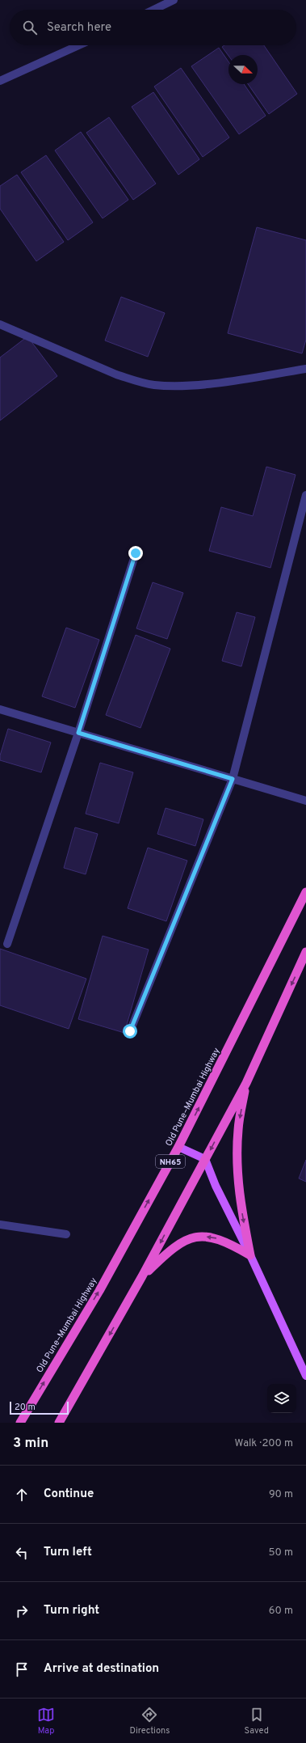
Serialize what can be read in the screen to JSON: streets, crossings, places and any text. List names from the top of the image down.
{
  "streets": {
    "highway": ["Old Pune–Mumbai Highway", "NH65"]
  },
  "scale_bar": "20 m",
  "north": "right",
  "page": {
    "search": "Search here",
    "scale": "20 m",
    "heading": ["3 min", "Walk · 200 m"],
    "list": [
      ["Continue", "90 m"],
      ["Turn left", "50 m"],
      ["Turn right", "60 m"],
      "Arrive at destination"
    ],
    "nav": ["Map", "Directions", "Saved"]
  }
}
